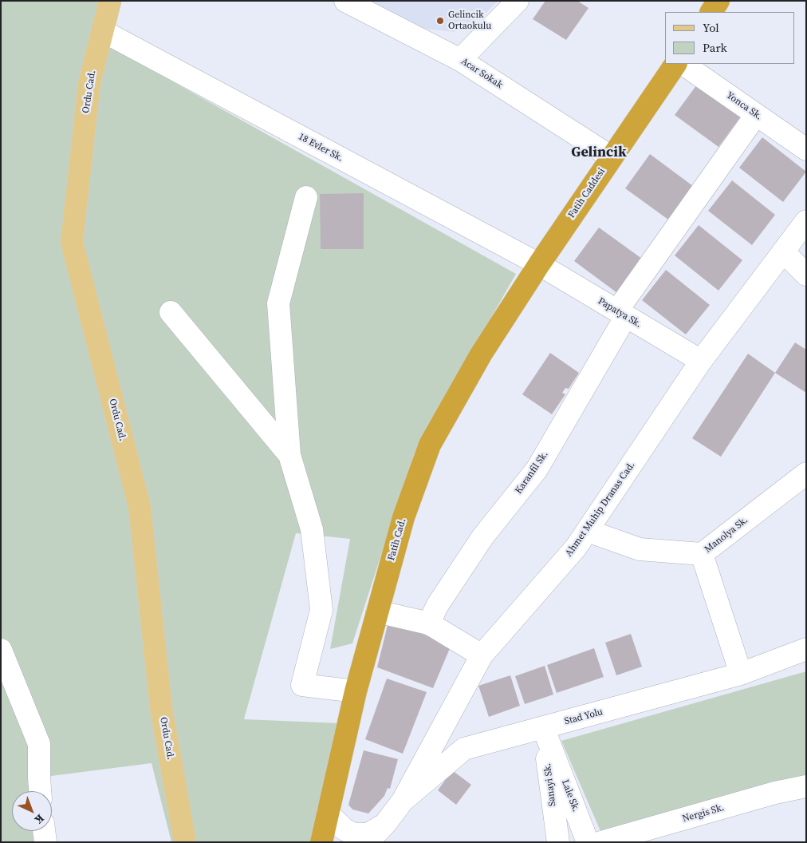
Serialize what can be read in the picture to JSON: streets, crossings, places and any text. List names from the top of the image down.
{
  "streets": {
    "highway": ["Fatih Caddesi", "Fatih Cad."],
    "main road": ["Ordu Cad."],
    "street": [
      "Acar Sokak",
      "Yonca Sk.",
      "18 Evler Sk.",
      "Papatya Sk.",
      "Karanfil Sk.",
      "Ahmet Muhip Dranas Cad.",
      "Manolya Sk.",
      "Stad Yolu",
      "Sanayi Sk.",
      "Lale Sk.",
      "Nergis Sk."
    ]
  },
  "crossings": [
    ["Acar Sokak", "Fatih Caddesi"],
    ["Ordu Cad.", "18 Evler Sk."],
    ["Yonca Sk.", "Karanfil Sk."],
    ["18 Evler Sk.", "Fatih Caddesi"],
    ["18 Evler Sk.", "Papatya Sk."],
    ["18 Evler Sk.", "Fatih Cad."],
    ["Fatih Caddesi", "Papatya Sk."],
    ["Fatih Caddesi", "Fatih Cad."],
    ["Papatya Sk.", "Karanfil Sk."],
    ["Papatya Sk.", "Ahmet Muhip Dranas Cad."],
    ["Papatya Sk.", "Fatih Cad."],
    ["Ahmet Muhip Dranas Cad.", "Manolya Sk."],
    ["Ahmet Muhip Dranas Cad.", "Stad Yolu"],
    ["Fatih Cad.", "Stad Yolu"],
    ["Stad Yolu", "Sanayi Sk."],
    ["Stad Yolu", "Lale Sk."],
    ["Sanayi Sk.", "Lale Sk."]
  ],
  "districts": ["Gelincik"],
  "places": ["Gelincik Ortaokulu"],
  "legend": ["Yol", "Park"],
  "north": "bottom right"
}
